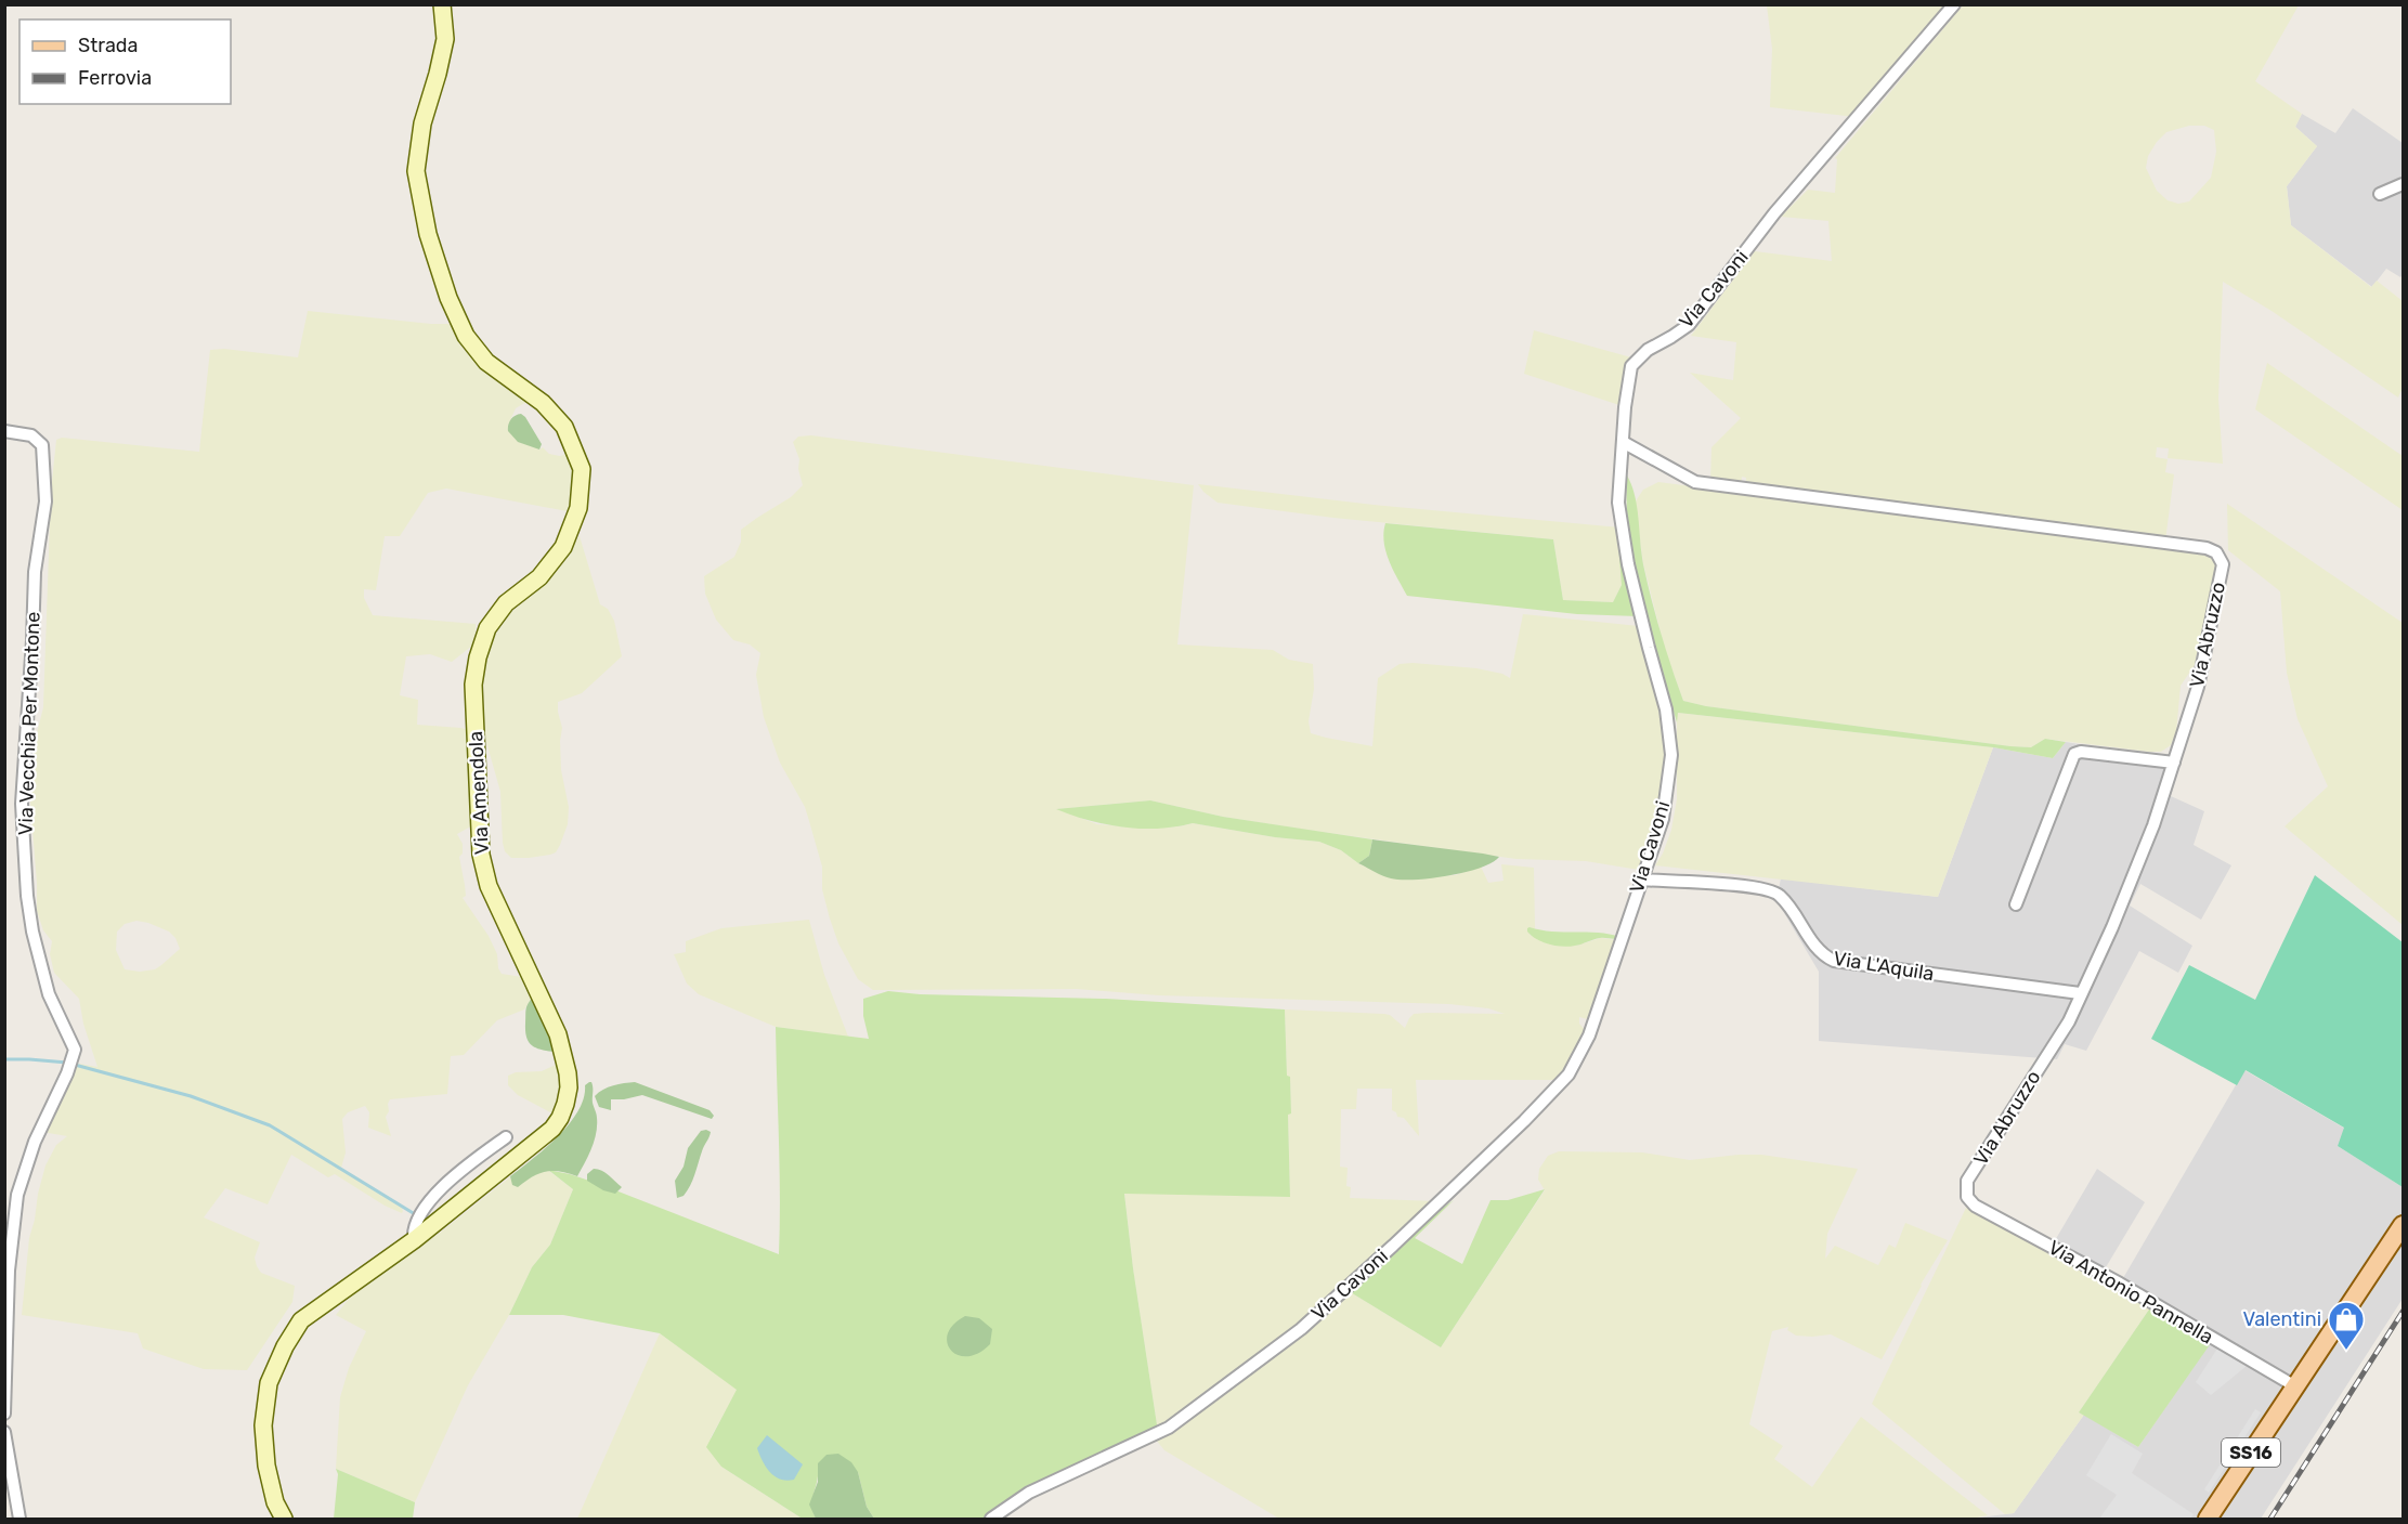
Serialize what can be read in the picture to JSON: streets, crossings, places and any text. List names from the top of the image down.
{
  "streets": {
    "main road": ["Via Amendola", "SS16"],
    "street": [
      "Via Cavoni",
      "Via Abruzzo",
      "Via Vecchia Per Montone",
      "Via L'Aquila",
      "Via Antonio Pannella"
    ]
  },
  "crossings": [
    ["Via Cavoni", "Via Abruzzo"],
    ["Via Cavoni", "Via L'Aquila"],
    ["Via Abruzzo", "Via L'Aquila"],
    ["Via Abruzzo", "Via Antonio Pannella"],
    ["Via Antonio Pannella", "SS16"]
  ],
  "places": {
    "shop": ["Valentini"]
  },
  "legend": ["Strada", "Ferrovia"]
}
